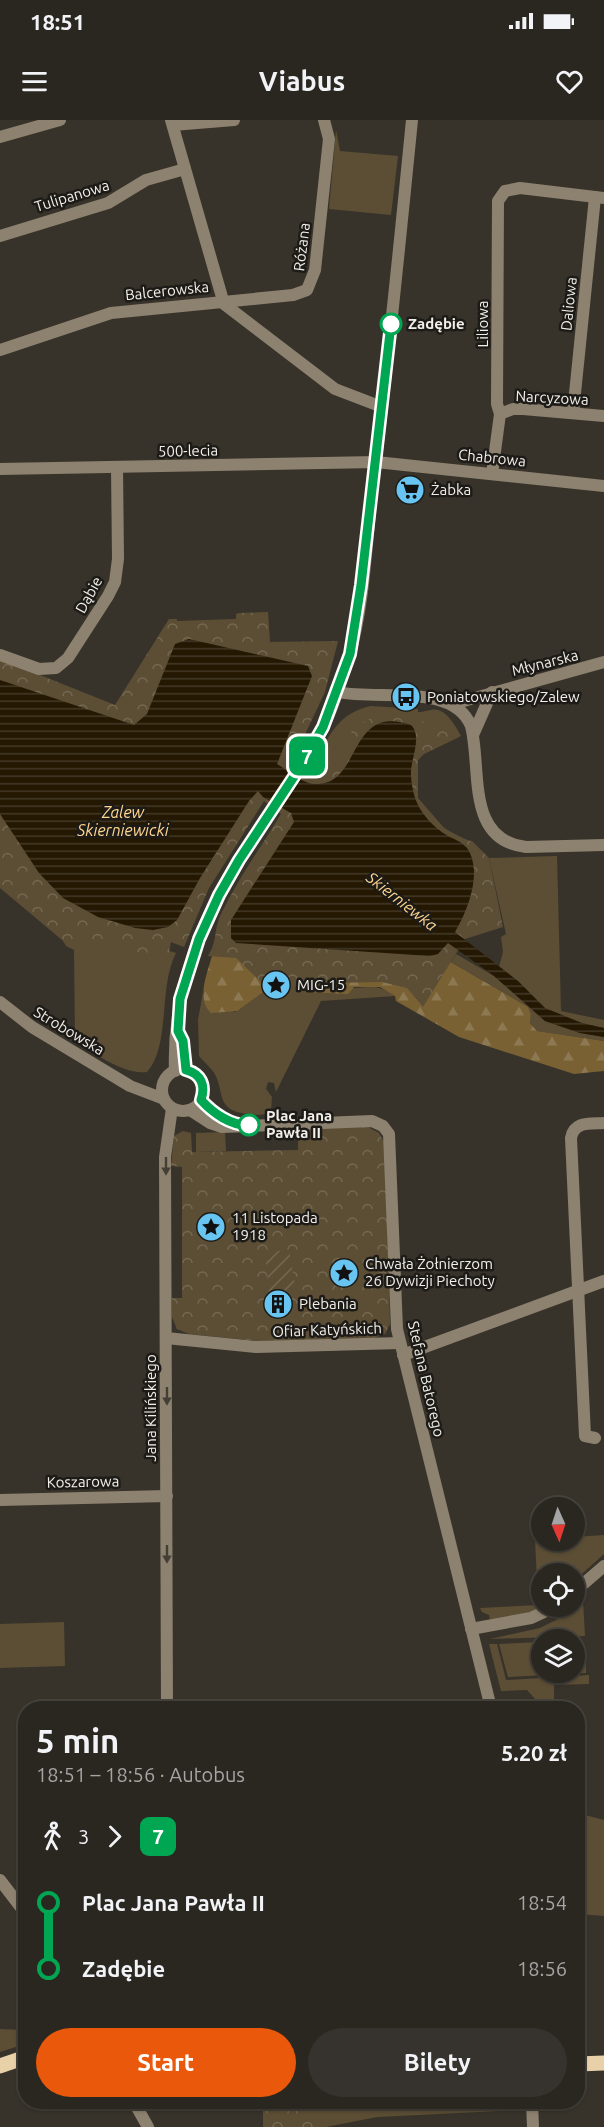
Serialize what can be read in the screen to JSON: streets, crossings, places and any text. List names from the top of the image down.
{
  "streets": {
    "street": [
      "Tulipanowa",
      "Różana",
      "Balcerowska",
      "Daliowa",
      "Liliowa",
      "Narcyzowa",
      "500-lecia",
      "Chabrowa",
      "Dąbie",
      "Młynarska",
      "Strobowska",
      "Ofiar Katyńskich",
      "Stefana Batorego",
      "Jana Kilińskiego",
      "Koszarowa"
    ]
  },
  "crossings": [
    ["Różana", "Balcerowska"],
    ["Daliowa", "Liliowa"],
    ["Daliowa", "Narcyzowa"],
    ["Liliowa", "Narcyzowa"],
    ["Liliowa", "Chabrowa"],
    ["500-lecia", "Chabrowa"],
    ["500-lecia", "Dąbie"],
    ["Strobowska", "Stefana Batorego"],
    ["Strobowska", "Jana Kilińskiego"],
    ["Ofiar Katyńskich", "Stefana Batorego"],
    ["Ofiar Katyńskich", "Jana Kilińskiego"],
    ["Stefana Batorego", "Jana Kilińskiego"],
    ["Jana Kilińskiego", "Koszarowa"]
  ],
  "one_way": ["Jana Kilińskiego"],
  "water": ["Zalew Skierniewicki", "Skierniewka"],
  "places": {
    "other": ["Zadębie", "Plac Jana Pawła II"],
    "supermarket": ["Żabka"],
    "bus stop": ["Poniatowskiego/Zalew"],
    "place": ["MIG-15", "11 Listopada 1918", "Chwała Żołnierzom 26 Dywizji Piechoty"],
    "building": ["Plebania"]
  },
  "lines": ["bus line 7"],
  "north": "bottom",
  "page": {
    "status": "18:51",
    "header": "Viabus",
    "on_map": "7",
    "heading": ["5 min", "18:51 – 18:56 · Autobus", "5.20 zł"],
    "legs": ["3", "7"],
    "list": [
      {
        "name": "Plac Jana Pawła II",
        "value": "18:54"
      },
      {
        "name": "Zadębie",
        "value": "18:56"
      }
    ],
    "buttons": ["Start", "Bilety"]
  }
}
